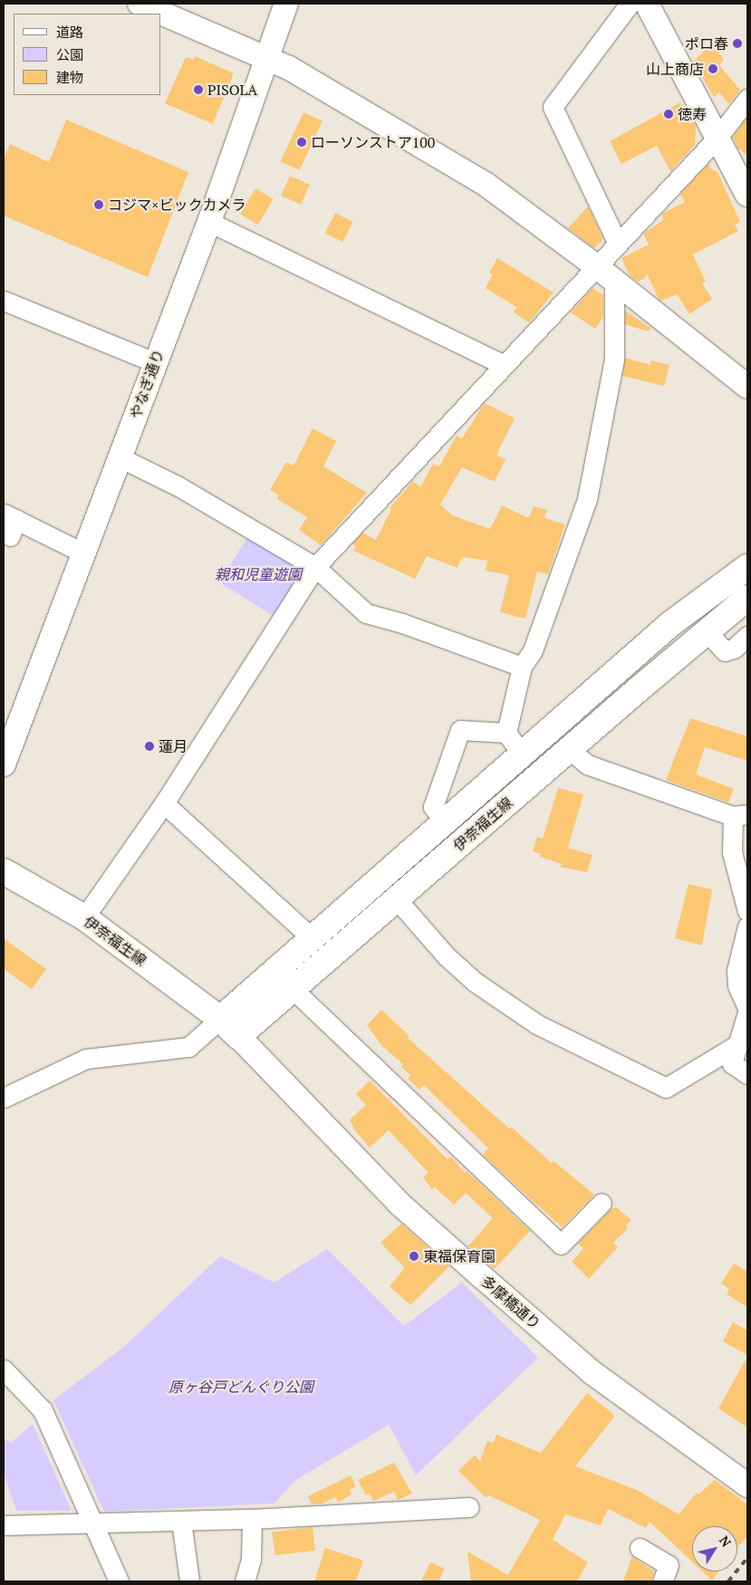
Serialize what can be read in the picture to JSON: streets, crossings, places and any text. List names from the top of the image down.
{
  "streets": {
    "main road": ["伊奈福生線"],
    "street": ["やなぎ通り", "多摩橋通り"]
  },
  "crossings": [
    ["伊奈福生線", "多摩橋通り"]
  ],
  "parks": ["親和児童遊園", "原ヶ谷戸どんぐり公園"],
  "places": [
    "ポロ春",
    "山上商店",
    "PISOLA",
    "徳寿",
    "ローソンストア100",
    "コジマ×ビックカメラ",
    "蓮月",
    "東福保育園"
  ],
  "legend": ["道路", "公園", "建物"],
  "north": "top right"
}
